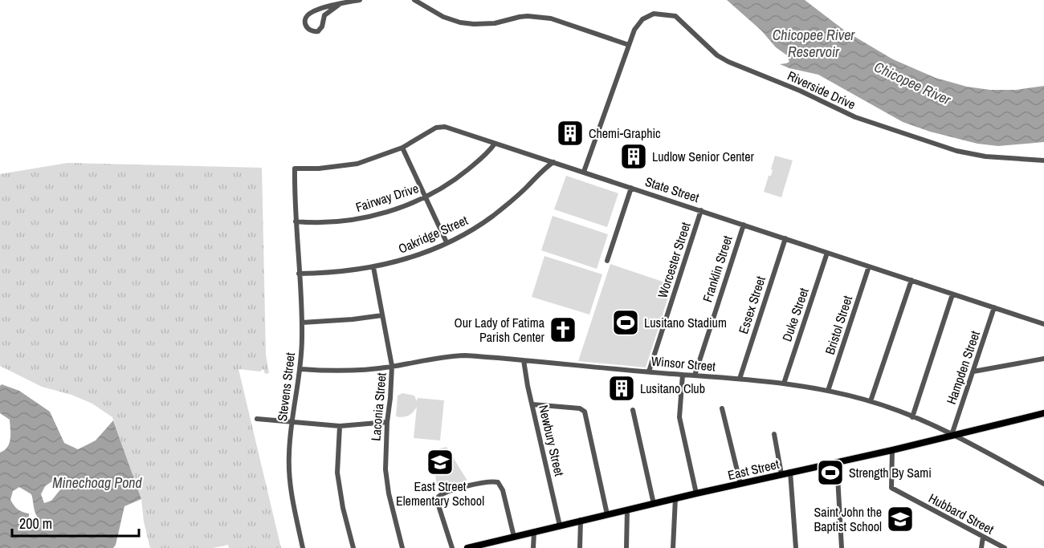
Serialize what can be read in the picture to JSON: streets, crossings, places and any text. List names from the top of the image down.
{
  "streets": {
    "main road": ["East Street"],
    "street": [
      "Riverside Drive",
      "State Street",
      "Fairway Drive",
      "Oakridge Street",
      "Worcester Street",
      "Franklin Street",
      "Essex Street",
      "Duke Street",
      "Bristol Street",
      "Winsor Street",
      "Hampden Street",
      "Stevens Street",
      "Laconia Street",
      "Newbury Street",
      "Hubbard Street"
    ]
  },
  "crossings": [
    ["Riverside Drive", "State Street"],
    ["State Street", "Fairway Drive"],
    ["State Street", "Oakridge Street"],
    ["State Street", "Worcester Street"],
    ["State Street", "Franklin Street"],
    ["State Street", "Essex Street"],
    ["State Street", "Duke Street"],
    ["State Street", "Bristol Street"],
    ["State Street", "Hampden Street"],
    ["State Street", "Stevens Street"],
    ["Fairway Drive", "Stevens Street"],
    ["Oakridge Street", "Stevens Street"],
    ["Oakridge Street", "Laconia Street"],
    ["Worcester Street", "Winsor Street"],
    ["Franklin Street", "Winsor Street"],
    ["Essex Street", "Winsor Street"],
    ["Duke Street", "Winsor Street"],
    ["Bristol Street", "Winsor Street"],
    ["Winsor Street", "Hampden Street"],
    ["Winsor Street", "Stevens Street"],
    ["Winsor Street", "Laconia Street"],
    ["Winsor Street", "Newbury Street"],
    ["Winsor Street", "East Street"],
    ["Hampden Street", "East Street"],
    ["Newbury Street", "East Street"],
    ["East Street", "Hubbard Street"]
  ],
  "water": ["Chicopee River Reservoir", "Chicopee River", "Minechoag Pond"],
  "places": {
    "building": ["Chemi-Graphic", "Ludlow Senior Center", "Lusitano Club"],
    "sports": ["Lusitano Stadium", "Strength By Sami"],
    "church": ["Our Lady of Fatima Parish Center"],
    "school or university": ["East Street Elementary School", "Saint John the Baptist School"]
  },
  "scale_bar": "200 m"
}
